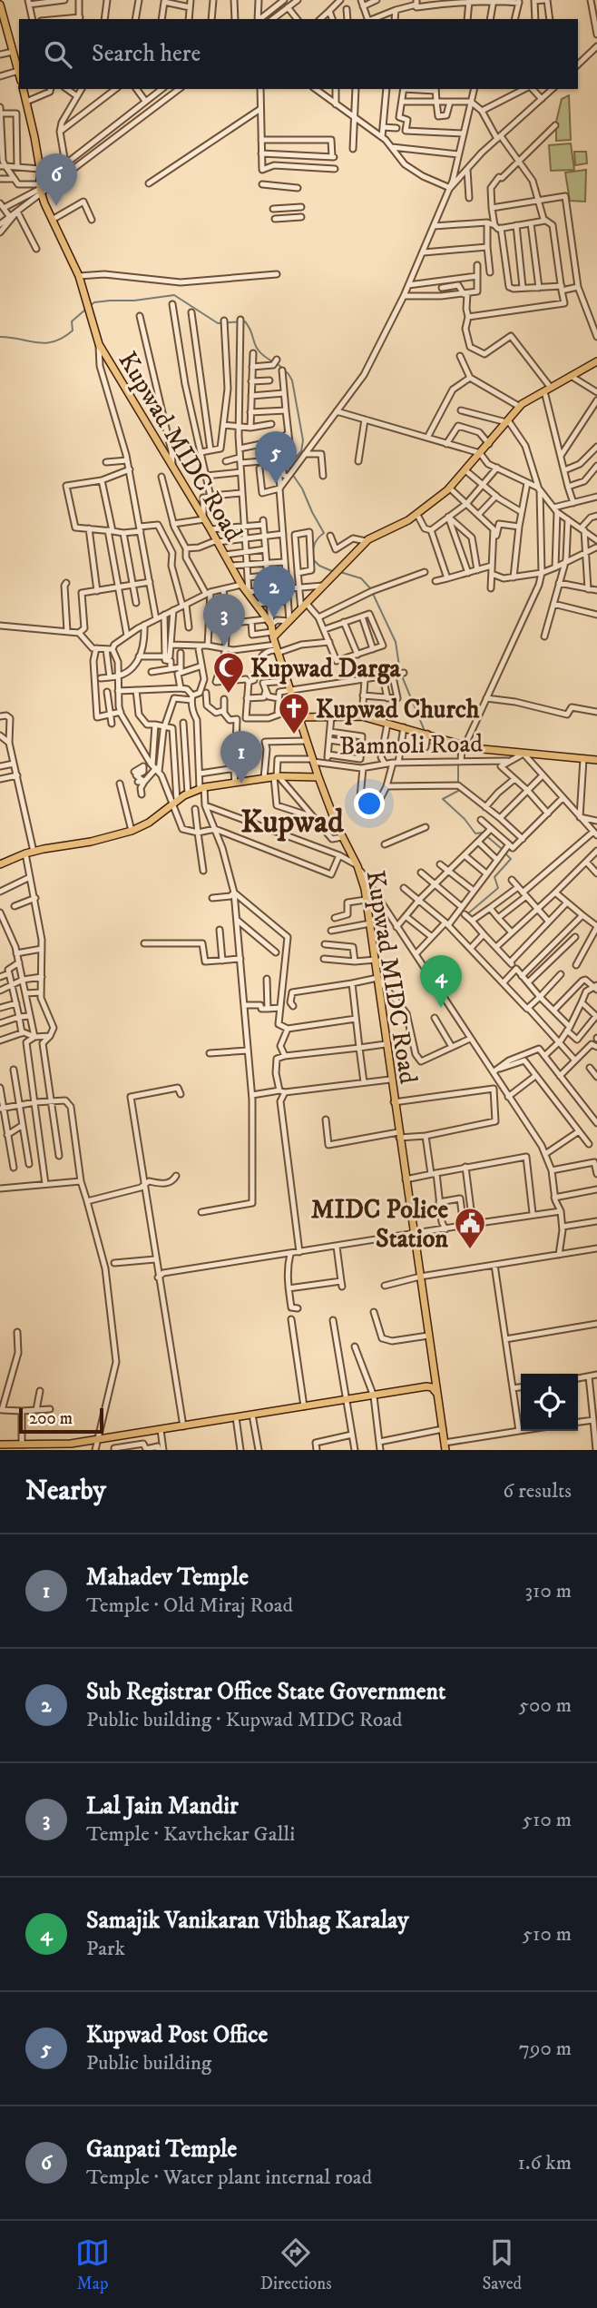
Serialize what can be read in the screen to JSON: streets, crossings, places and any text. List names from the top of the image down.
{
  "streets": {
    "main road": ["Kupwad MIDC Road"],
    "street": ["Bamnoli Road"]
  },
  "crossings": [
    ["Kupwad MIDC Road", "Bamnoli Road"]
  ],
  "districts": ["Kupwad"],
  "places": {
    "mosque": ["Kupwad Darga"],
    "church": ["Kupwad Church"],
    "public building": ["MIDC Police Station"]
  },
  "scale_bar": "200 m",
  "page": {
    "search": "Search here",
    "pins": [
      "6",
      "5",
      "2",
      "3",
      "1",
      "4"
    ],
    "scale": "200 m",
    "heading": ["Nearby", "6 results"],
    "list": [
      {
        "mark": "1",
        "name": "Mahadev Temple",
        "note": "Temple · Old Miraj Road",
        "value": "310 m"
      },
      {
        "mark": "2",
        "name": "Sub Registrar Office State Government",
        "note": "Public building · Kupwad MIDC Road",
        "value": "500 m"
      },
      {
        "mark": "3",
        "name": "Lal Jain Mandir",
        "note": "Temple · Kavthekar Galli",
        "value": "510 m"
      },
      {
        "mark": "4",
        "name": "Samajik Vanikaran Vibhag Karalay",
        "note": "Park",
        "value": "510 m"
      },
      {
        "mark": "5",
        "name": "Kupwad Post Office",
        "note": "Public building",
        "value": "790 m"
      },
      {
        "mark": "6",
        "name": "Ganpati Temple",
        "note": "Temple · Water plant internal road",
        "value": "1.6 km"
      }
    ],
    "nav": ["Map", "Directions", "Saved"]
  }
}
